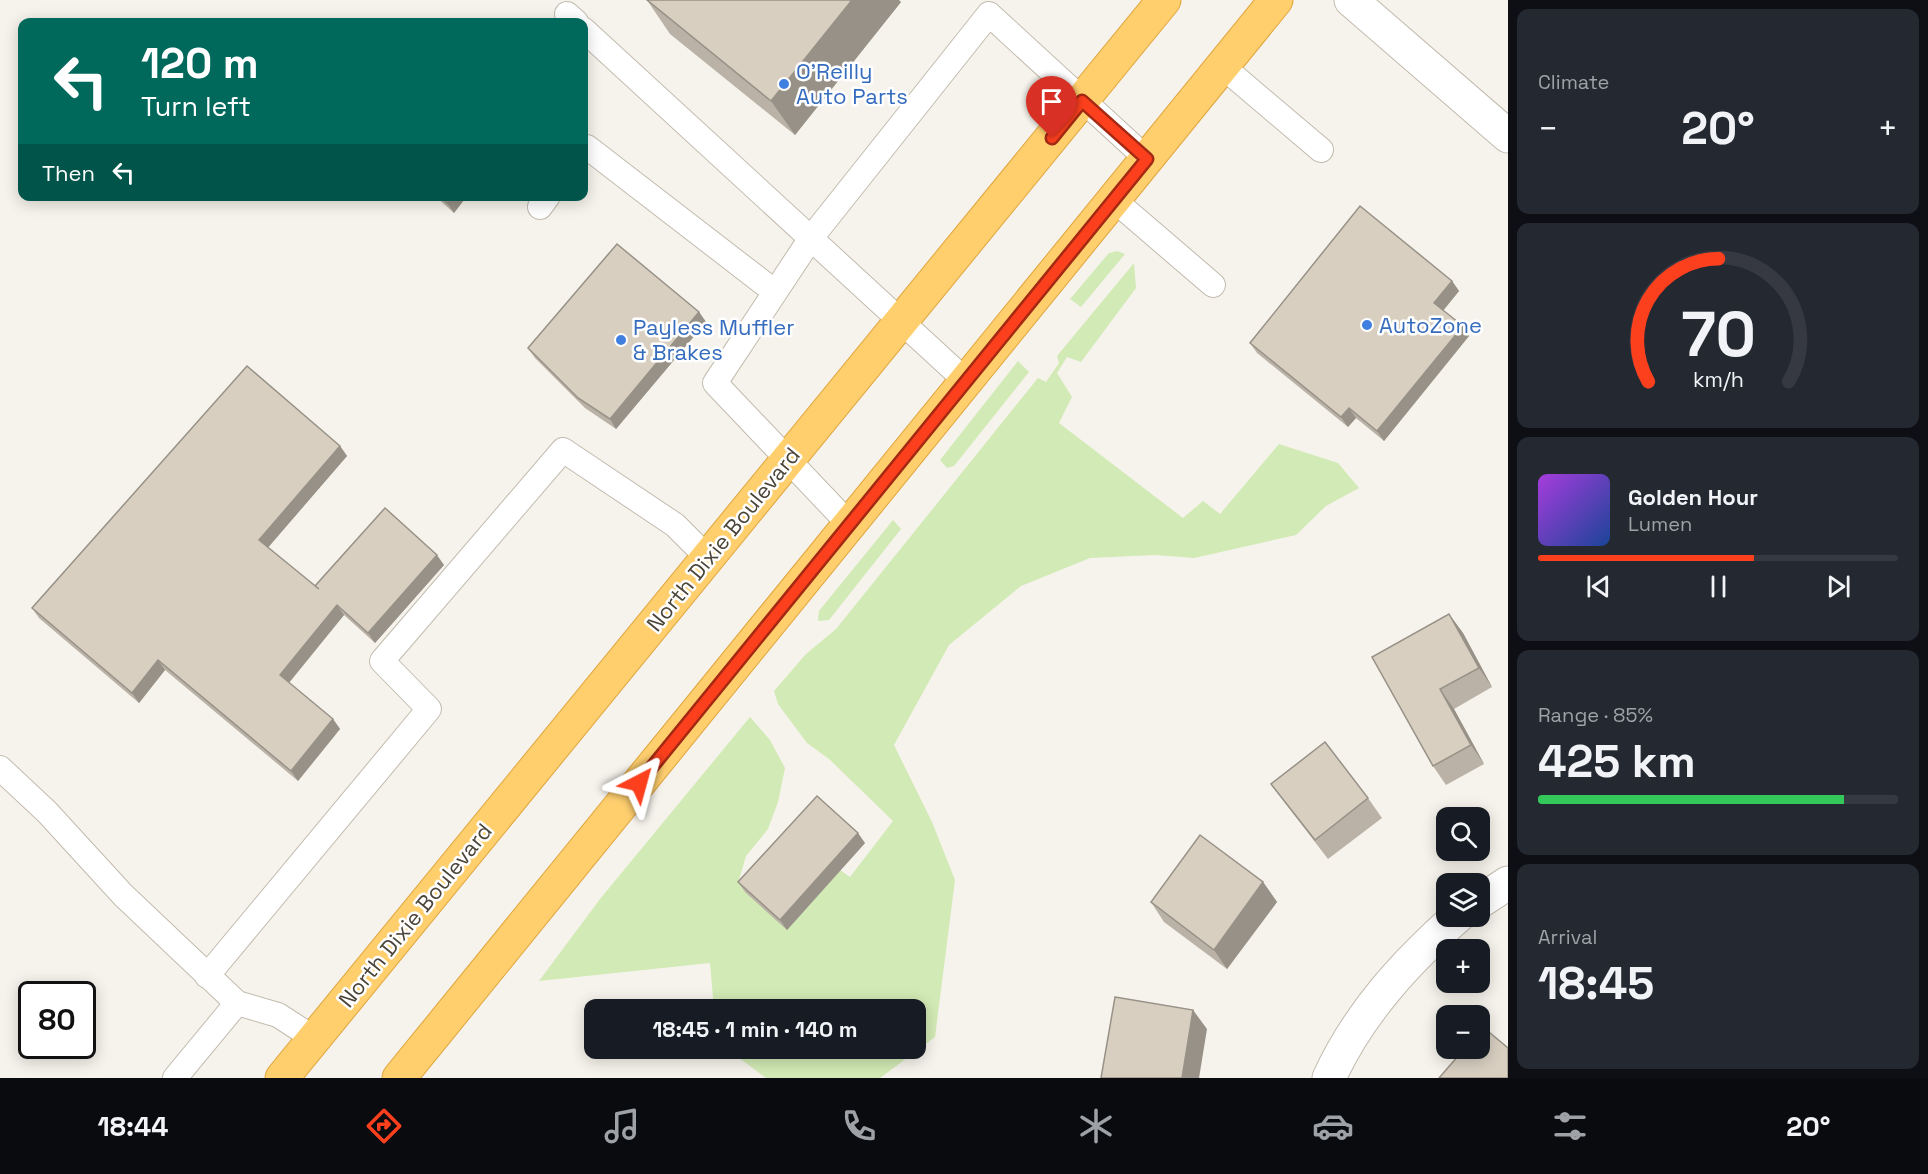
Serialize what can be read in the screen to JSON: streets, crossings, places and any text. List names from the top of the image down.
{
  "streets": {
    "highway": ["North Dixie Boulevard"]
  },
  "places": ["O'Reilly Auto Parts", "AutoZone", "Payless Muffler & Brakes"],
  "page": {
    "tile": [
      "Climate",
      ["Range · 85%", "425 km"],
      ["Arrival", "18:45"]
    ],
    "turn": ["120 m", "Turn left"],
    "heat": ["−", "20°", "+"],
    "then": "Then",
    "song": ["Golden Hour", "Lumen"],
    "map_buttons": ["+", "−"],
    "limit": "80",
    "trip": "18:45 · 1 min · 140 m",
    "tabs": ["18:44", "20°"],
    "gauge": ["70", "km/h"]
  }
}
